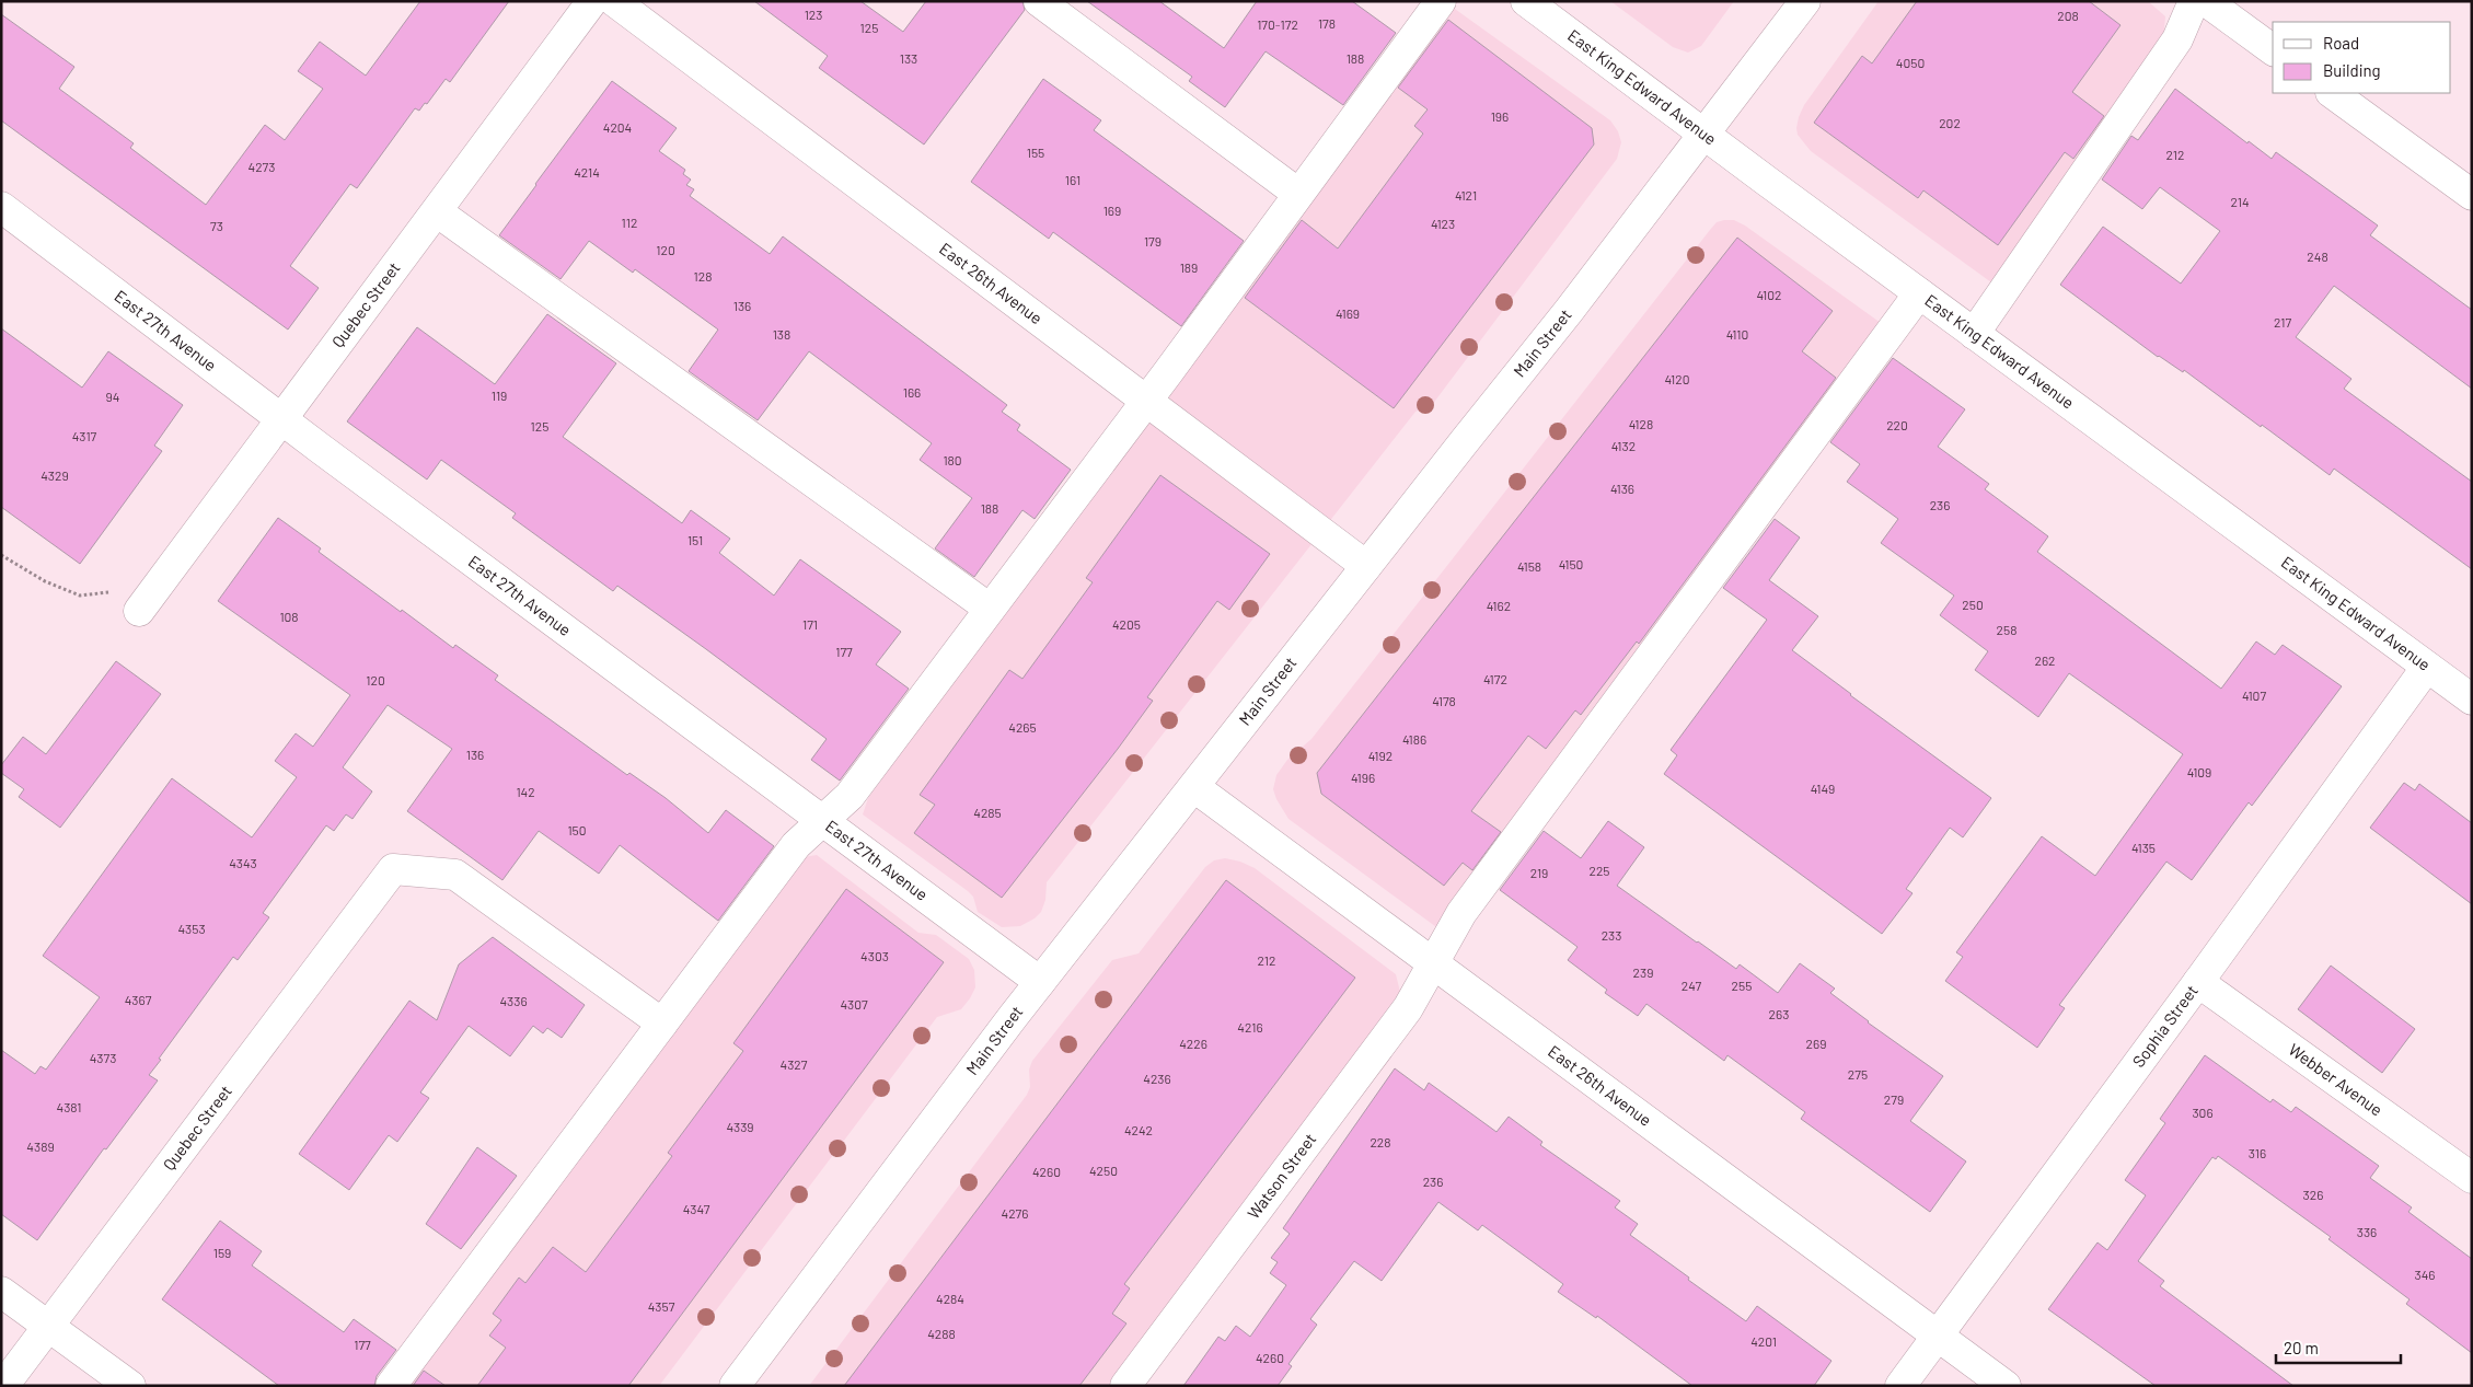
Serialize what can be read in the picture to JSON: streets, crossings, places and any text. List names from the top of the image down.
{
  "streets": {
    "street": [
      "East King Edward Avenue",
      "East 26th Avenue",
      "Quebec Street",
      "East 27th Avenue",
      "Main Street",
      "Sophia Street",
      "Webber Avenue",
      "Watson Street"
    ]
  },
  "crossings": [
    ["East King Edward Avenue", "Main Street"],
    ["East King Edward Avenue", "Sophia Street"],
    ["East King Edward Avenue", "Watson Street"],
    ["East 26th Avenue", "Main Street"],
    ["East 26th Avenue", "Sophia Street"],
    ["East 26th Avenue", "Watson Street"],
    ["Quebec Street", "East 27th Avenue"],
    ["East 27th Avenue", "Main Street"],
    ["Sophia Street", "Webber Avenue"]
  ],
  "house_numbers": [
    "123",
    "208",
    "178",
    "170-172",
    "125",
    "133",
    "188",
    "4050",
    "196",
    "202",
    "4204",
    "155",
    "212",
    "4273",
    "4214",
    "161",
    "4121",
    "214",
    "169",
    "112",
    "4123",
    "73",
    "179",
    "120",
    "248",
    "189",
    "128",
    "4102",
    "136",
    "4169",
    "217",
    "138",
    "4110",
    "4120",
    "166",
    "119",
    "94",
    "4128",
    "220",
    "125",
    "4317",
    "4132",
    "180",
    "4329",
    "4136",
    "236",
    "188",
    "151",
    "4150",
    "4158",
    "250",
    "4162",
    "108",
    "171",
    "4205",
    "258",
    "177",
    "262",
    "4172",
    "120",
    "4107",
    "4178",
    "4265",
    "4186",
    "136",
    "4192",
    "4109",
    "4196",
    "4149",
    "142",
    "4285",
    "150",
    "4135",
    "4343",
    "225",
    "219",
    "4353",
    "233",
    "4303",
    "212",
    "239",
    "247",
    "255",
    "4367",
    "4336",
    "4307",
    "263",
    "4216",
    "4226",
    "269",
    "4373",
    "4327",
    "275",
    "4236",
    "279",
    "4381",
    "306",
    "4339",
    "4242",
    "228",
    "4389",
    "316",
    "4250",
    "4260",
    "236",
    "326",
    "4347",
    "4276",
    "336",
    "159",
    "346",
    "4284",
    "4357",
    "4288",
    "4201",
    "177",
    "4260"
  ],
  "legend": ["Road", "Building"],
  "scale_bar": "20 m"
}
